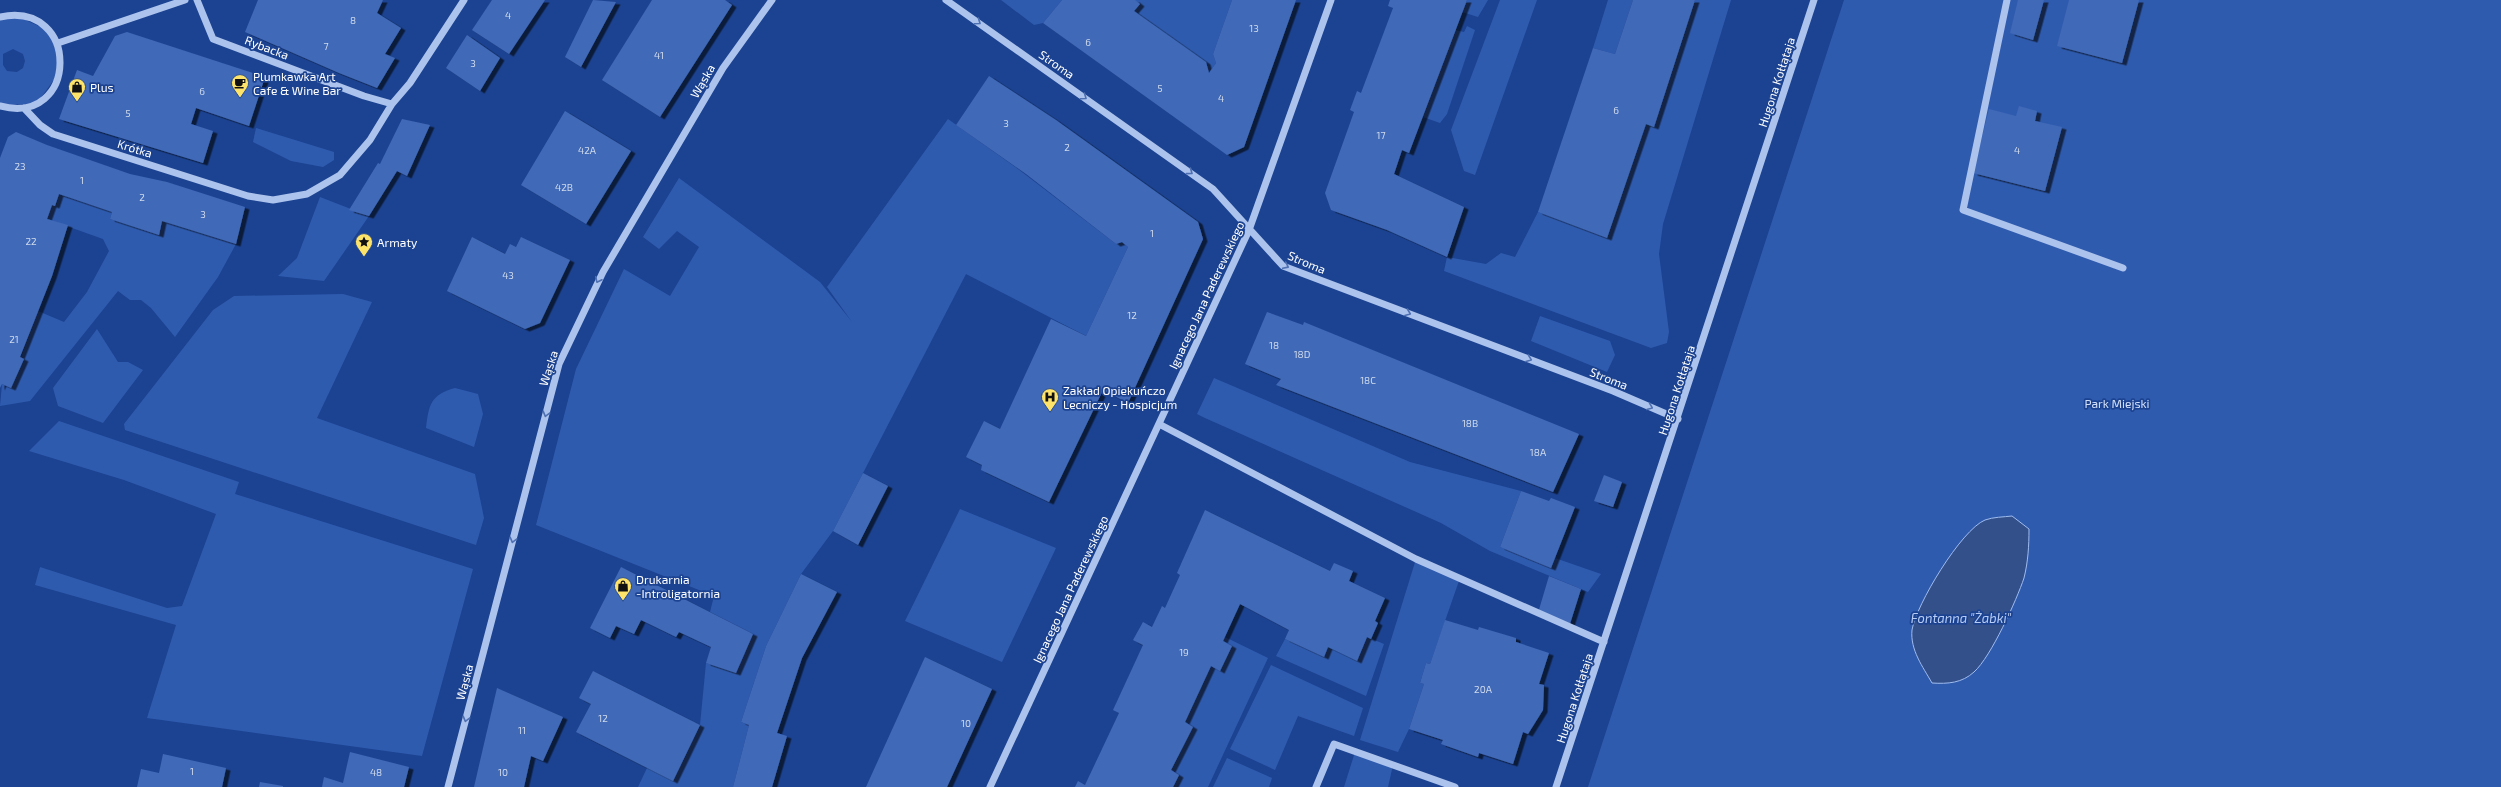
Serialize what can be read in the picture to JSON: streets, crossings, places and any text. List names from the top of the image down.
{
  "streets": {
    "street": [
      "Rybacka",
      "Stroma",
      "Wąska",
      "Hugona Kołłątaja",
      "Krótka",
      "Ignacego Jana Paderewskiego"
    ]
  },
  "crossings": [
    ["Rybacka", "Krótka"],
    ["Stroma", "Hugona Kołłątaja"],
    ["Stroma", "Ignacego Jana Paderewskiego"]
  ],
  "one_way": ["Stroma", "Wąska"],
  "water": ["Fontanna \"Żabki\""],
  "parks": ["Park Miejski"],
  "places": {
    "cafe": ["Plumkawka Art Cafe & Wine Bar"],
    "shop": ["Plus", "Drukarnia -Introligatornia"],
    "place": ["Armaty"],
    "hospital": ["Zakład Opiekuńczo Lecniczy - Hospicjum"]
  },
  "house_numbers": [
    "4",
    "8",
    "13",
    "6",
    "7",
    "41",
    "3",
    "5",
    "6",
    "4",
    "6",
    "5",
    "3",
    "17",
    "2",
    "42A",
    "4",
    "23",
    "1",
    "42B",
    "2",
    "3",
    "1",
    "22",
    "43",
    "12",
    "21",
    "18",
    "18D",
    "18C",
    "18B",
    "18A",
    "19",
    "20A",
    "12",
    "10",
    "11",
    "1",
    "48",
    "10"
  ]
}
